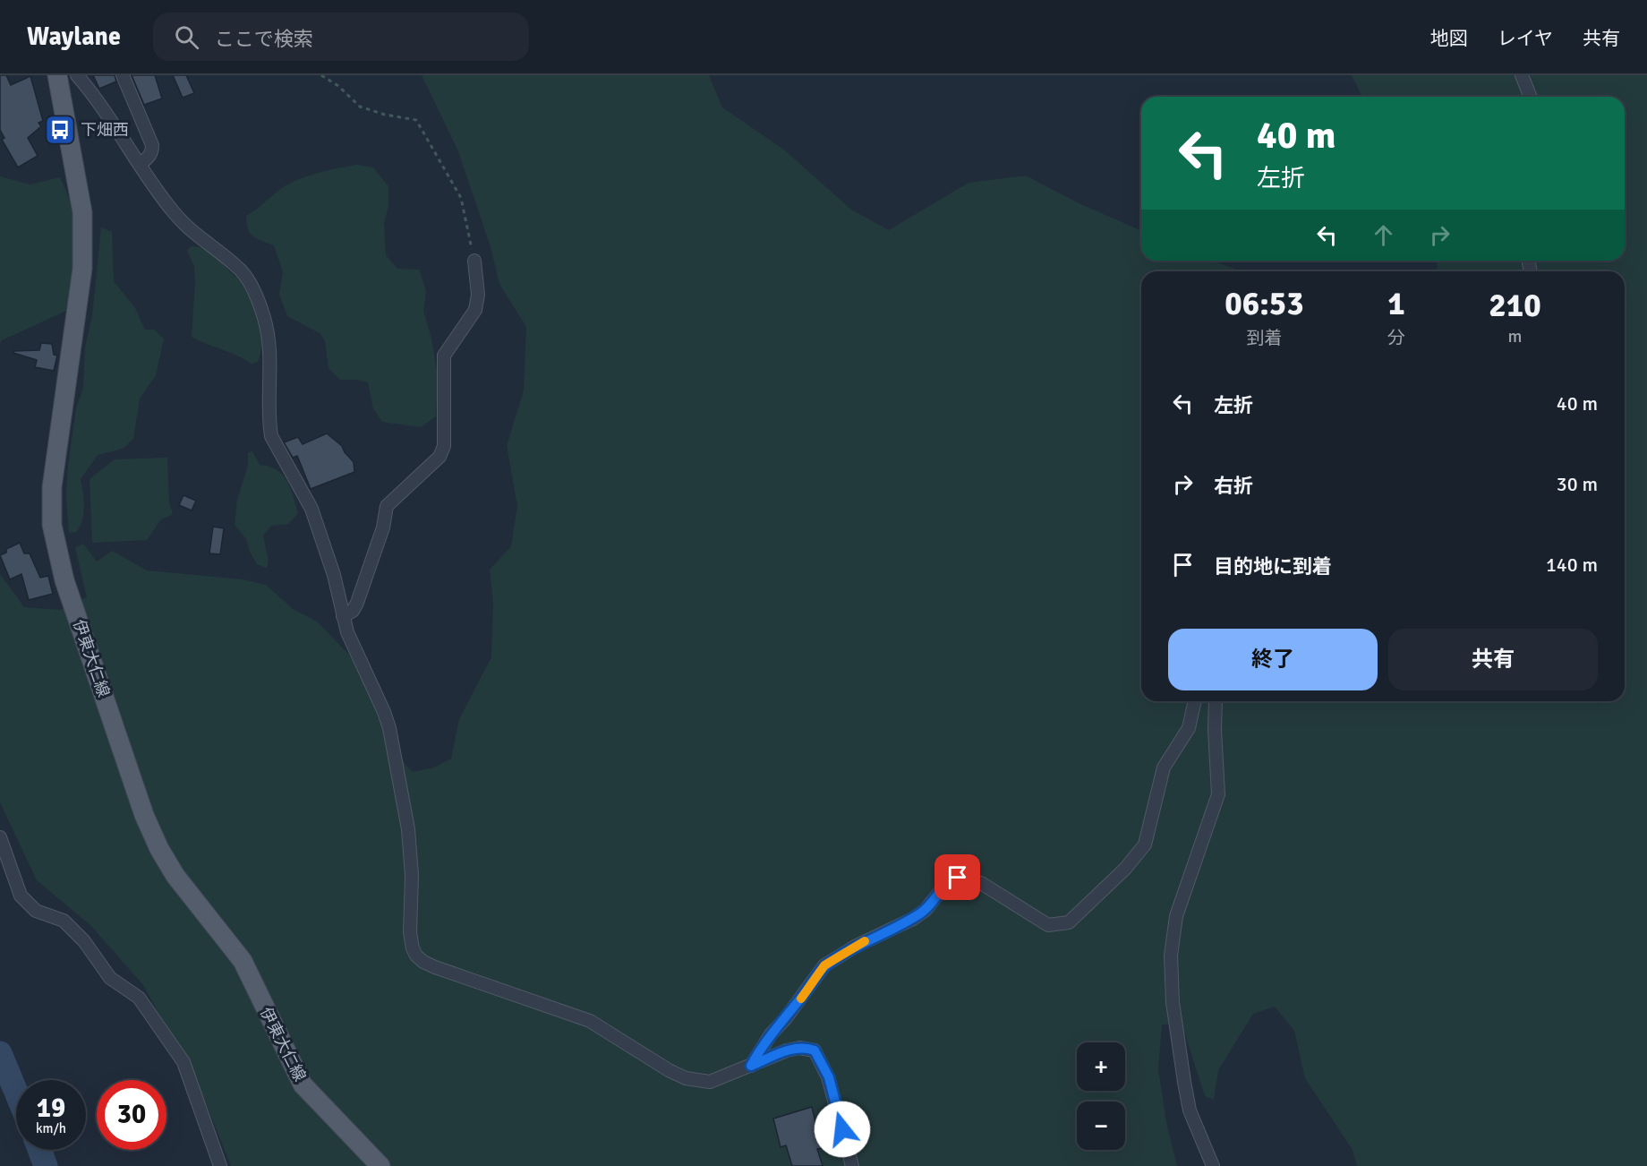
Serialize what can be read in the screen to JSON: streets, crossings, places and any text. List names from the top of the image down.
{
  "streets": {
    "main road": ["伊東大仁線"]
  },
  "places": {
    "bus stop": ["下畑西"]
  },
  "page": {
    "header": "Waylane",
    "search": "ここで検索",
    "nav": ["地図", "レイヤ", "共有"],
    "turn": ["40 m", "左折"],
    "eta": [
      "06:53",
      "到着",
      "1",
      "分",
      "210",
      "m"
    ],
    "list": [
      {
        "name": "左折",
        "value": "40 m"
      },
      {
        "name": "右折",
        "value": "30 m"
      },
      {
        "name": "目的地に到着",
        "value": "140 m"
      }
    ],
    "buttons": ["終了", "共有"],
    "map_buttons": ["+", "−"],
    "speed": "19 km/h",
    "limit": "30"
  }
}
